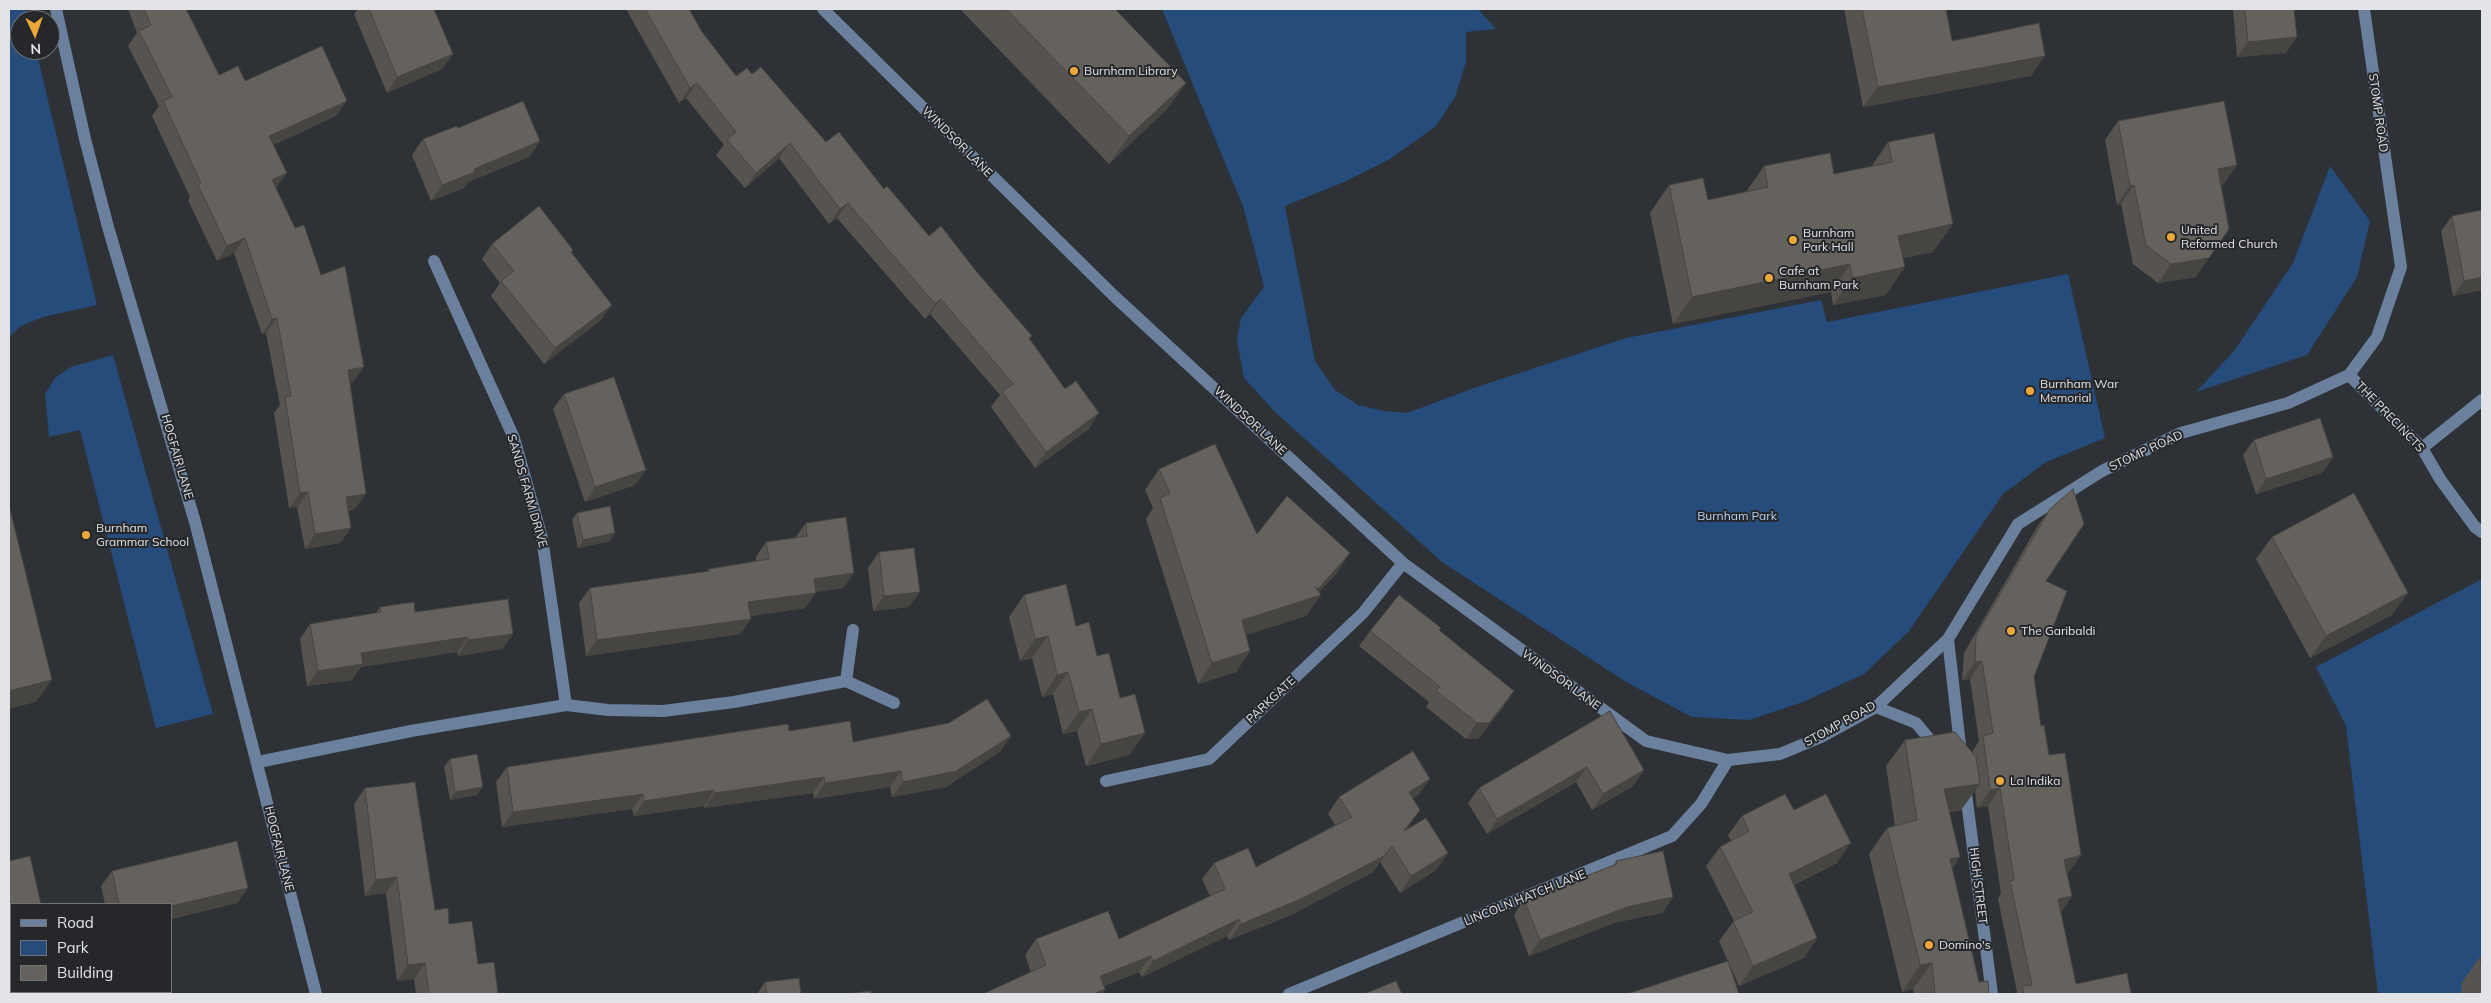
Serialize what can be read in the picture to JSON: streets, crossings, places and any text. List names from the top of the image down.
{
  "streets": {
    "street": [
      "STOMP ROAD",
      "WINDSOR LANE",
      "THE PRECINCTS",
      "HOGFAIR LANE",
      "SANDS FARM DRIVE",
      "PARKGATE",
      "HIGH STREET",
      "LINCOLN HATCH LANE"
    ]
  },
  "crossings": [
    ["STOMP ROAD", "WINDSOR LANE"],
    ["STOMP ROAD", "THE PRECINCTS"],
    ["STOMP ROAD", "HIGH STREET"],
    ["STOMP ROAD", "LINCOLN HATCH LANE"],
    ["WINDSOR LANE", "PARKGATE"],
    ["WINDSOR LANE", "LINCOLN HATCH LANE"]
  ],
  "parks": ["Burnham Park"],
  "places": [
    "Burnham Library",
    "United Reformed Church",
    "Burnham Park Hall",
    "Cafe at Burnham Park",
    "Burnham War Memorial",
    "Burnham Grammar School",
    "The Garibaldi",
    "La Indika",
    "Domino's"
  ],
  "legend": ["Road", "Park", "Building"],
  "north": "bottom"
}
